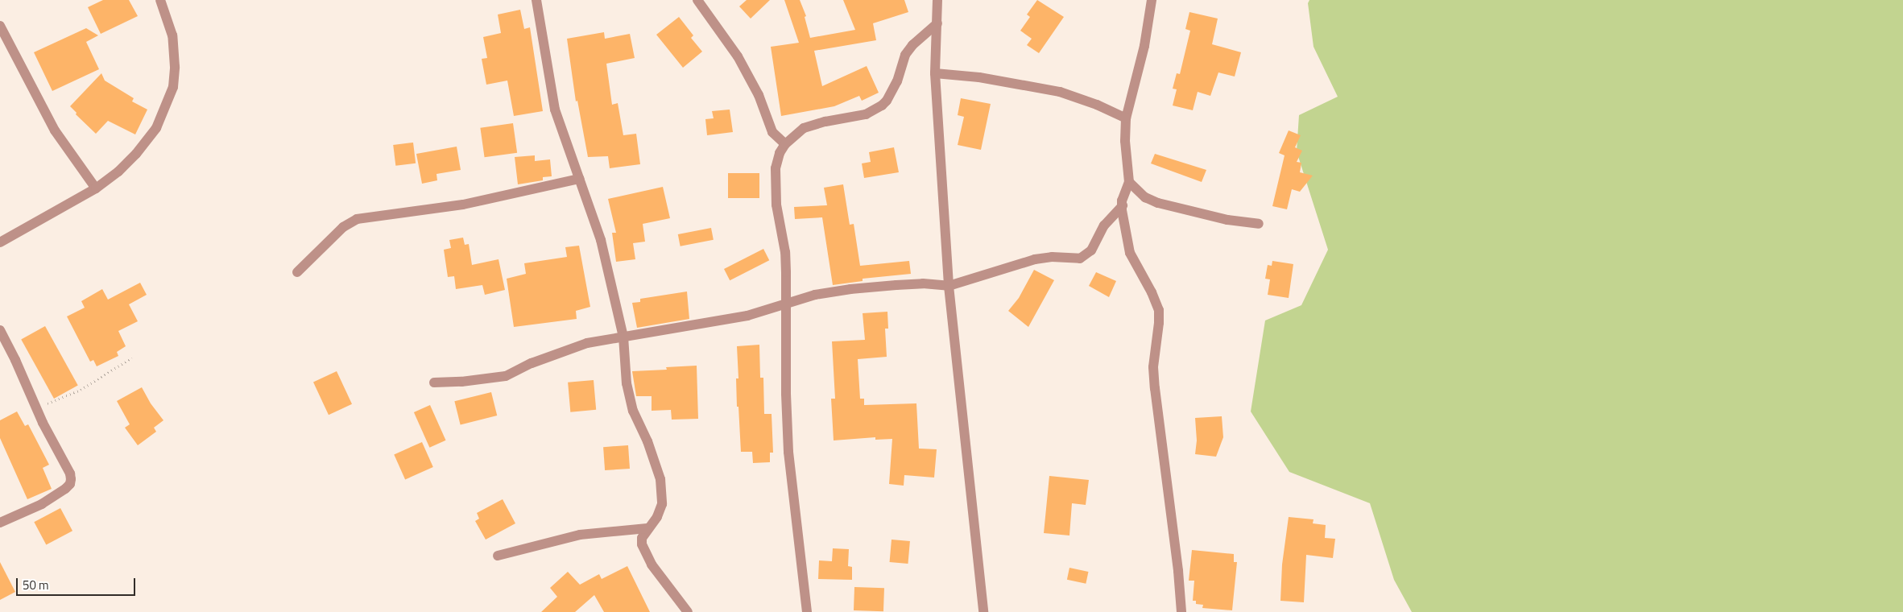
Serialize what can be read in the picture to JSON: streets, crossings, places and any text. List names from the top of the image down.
{
  "scale_bar": "50 m"
}
